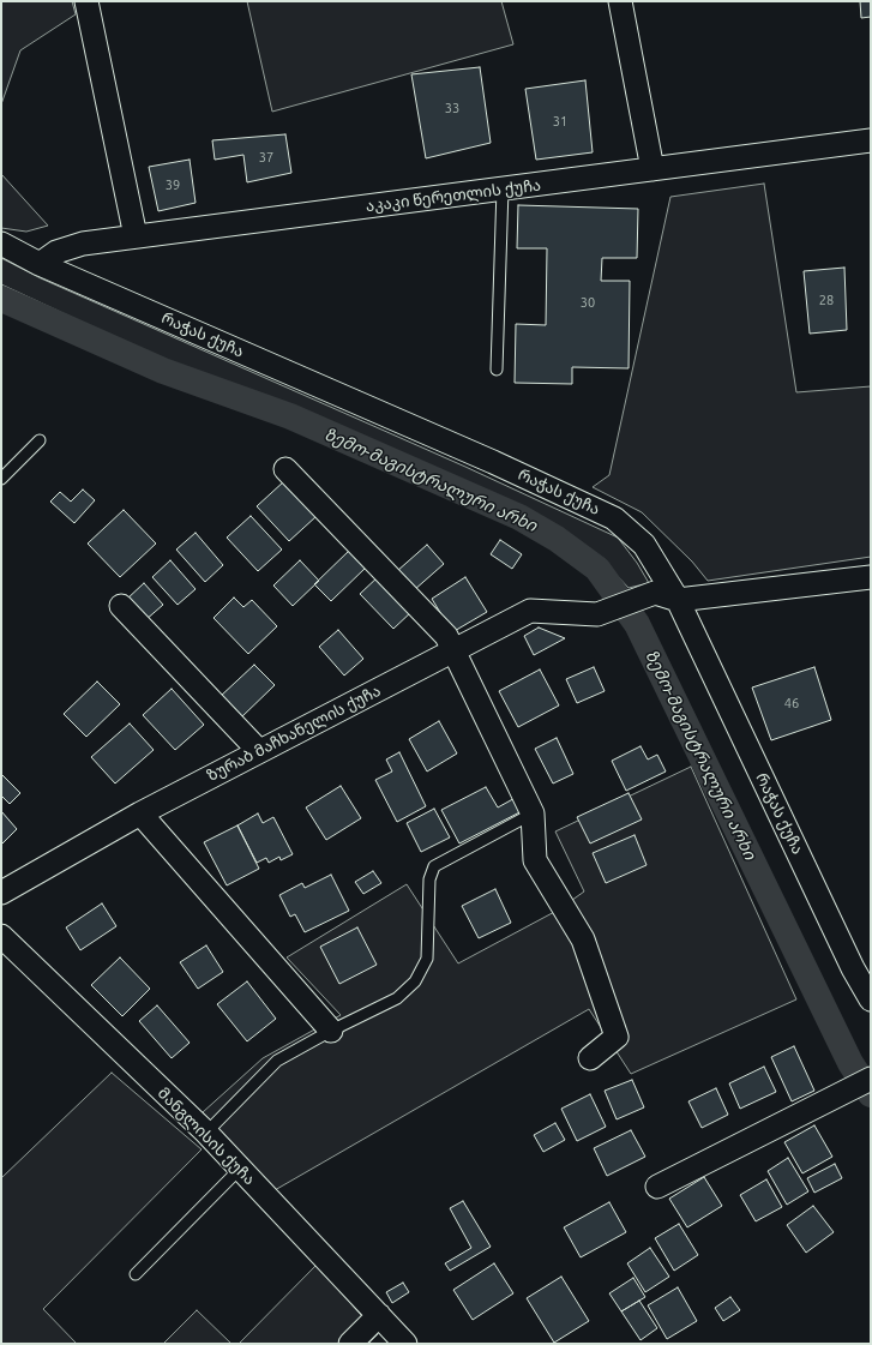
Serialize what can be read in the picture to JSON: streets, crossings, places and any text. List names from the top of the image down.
{
  "streets": {
    "street": [
      "აკაკი წერეთლის ქუჩა",
      "რაჭას ქუჩა",
      "ზურაბ მაჩხანელის ქუჩა",
      "მანგლისის ქუჩა"
    ]
  },
  "crossings": [
    ["აკაკი წერეთლის ქუჩა", "რაჭას ქუჩა"],
    ["რაჭას ქუჩა", "ზურაბ მაჩხანელის ქუჩა"]
  ],
  "water": ["ზემო-მაგისტრალური არხი"],
  "house_numbers": [
    "33",
    "31",
    "37",
    "39",
    "28",
    "30",
    "46"
  ]
}
